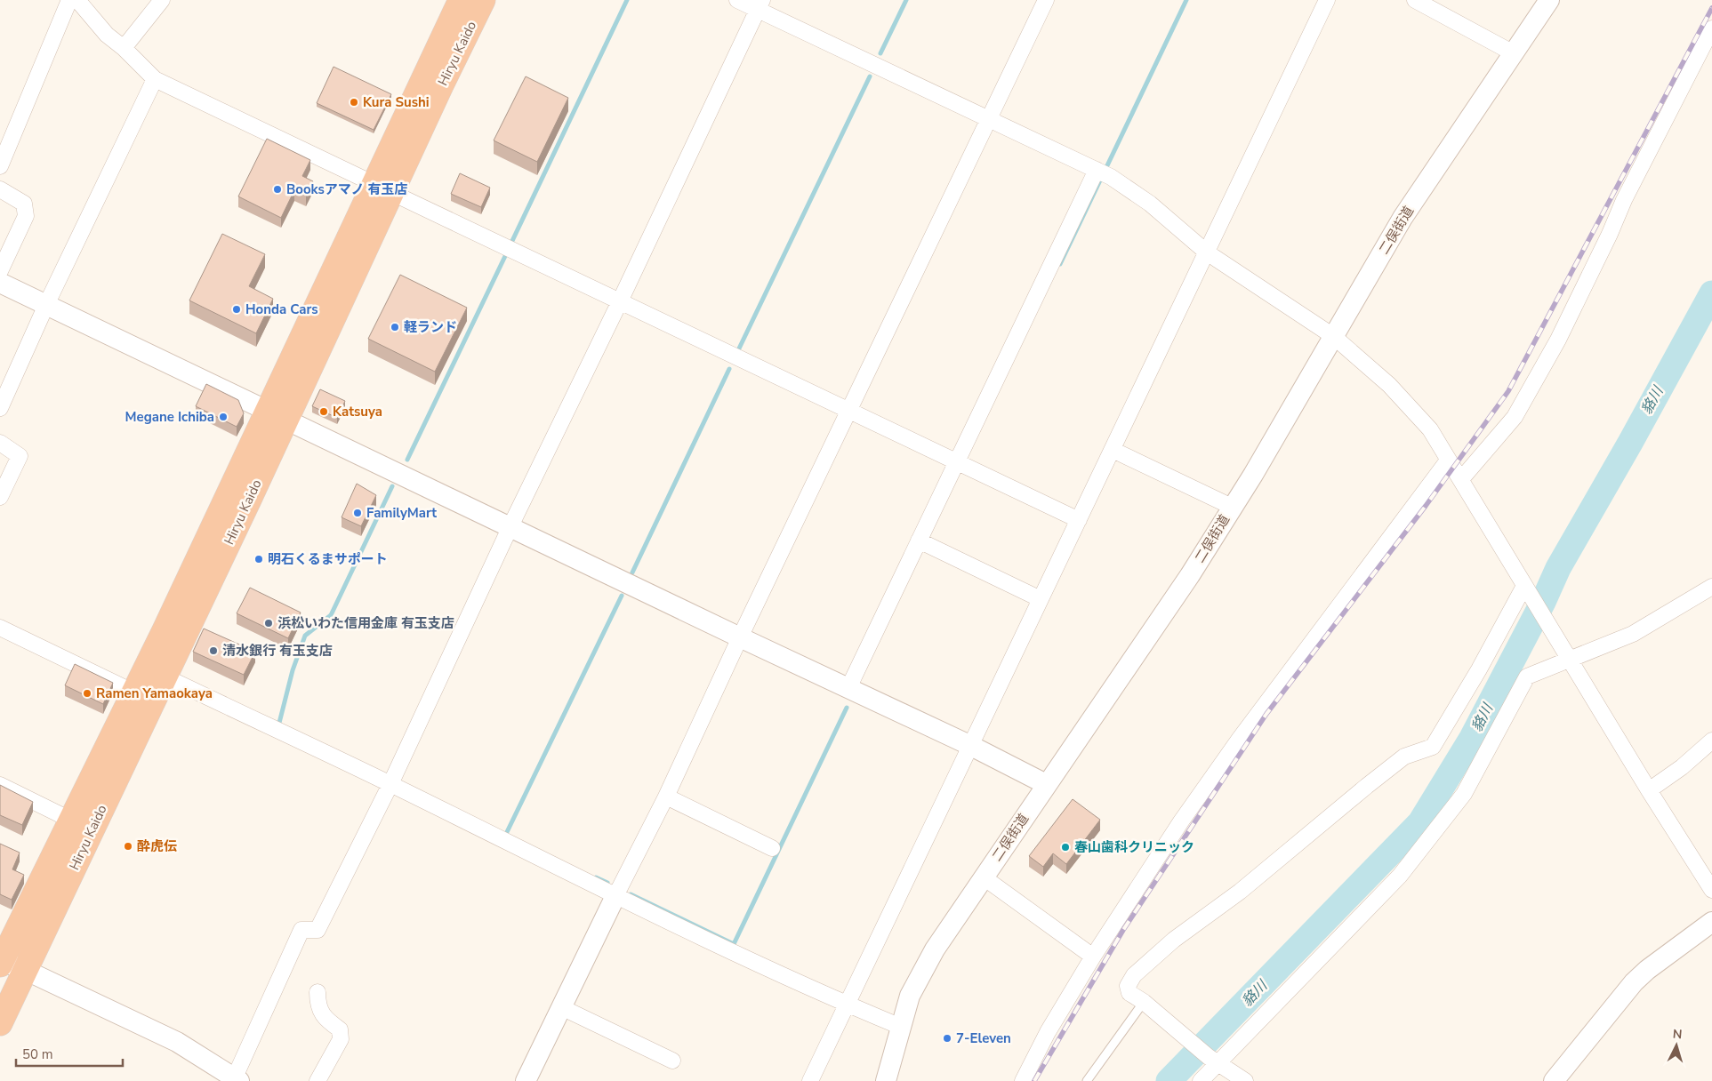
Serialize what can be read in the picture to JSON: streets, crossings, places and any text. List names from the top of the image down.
{
  "streets": {
    "highway": ["Hiryu Kaido"],
    "street": ["二俣街道"]
  },
  "water": ["貉川"],
  "places": [
    "Kura Sushi",
    "Booksアマノ 有玉店",
    "Honda Cars",
    "軽ランド",
    "Katsuya",
    "Megane Ichiba",
    "FamilyMart",
    "明石くるまサポート",
    "浜松いわた信用金庫 有玉支店",
    "清水銀行 有玉支店",
    "Ramen Yamaokaya",
    "酔虎伝",
    "春山歯科クリニック",
    "7-Eleven"
  ],
  "scale_bar": "50 m",
  "north": "top"
}
